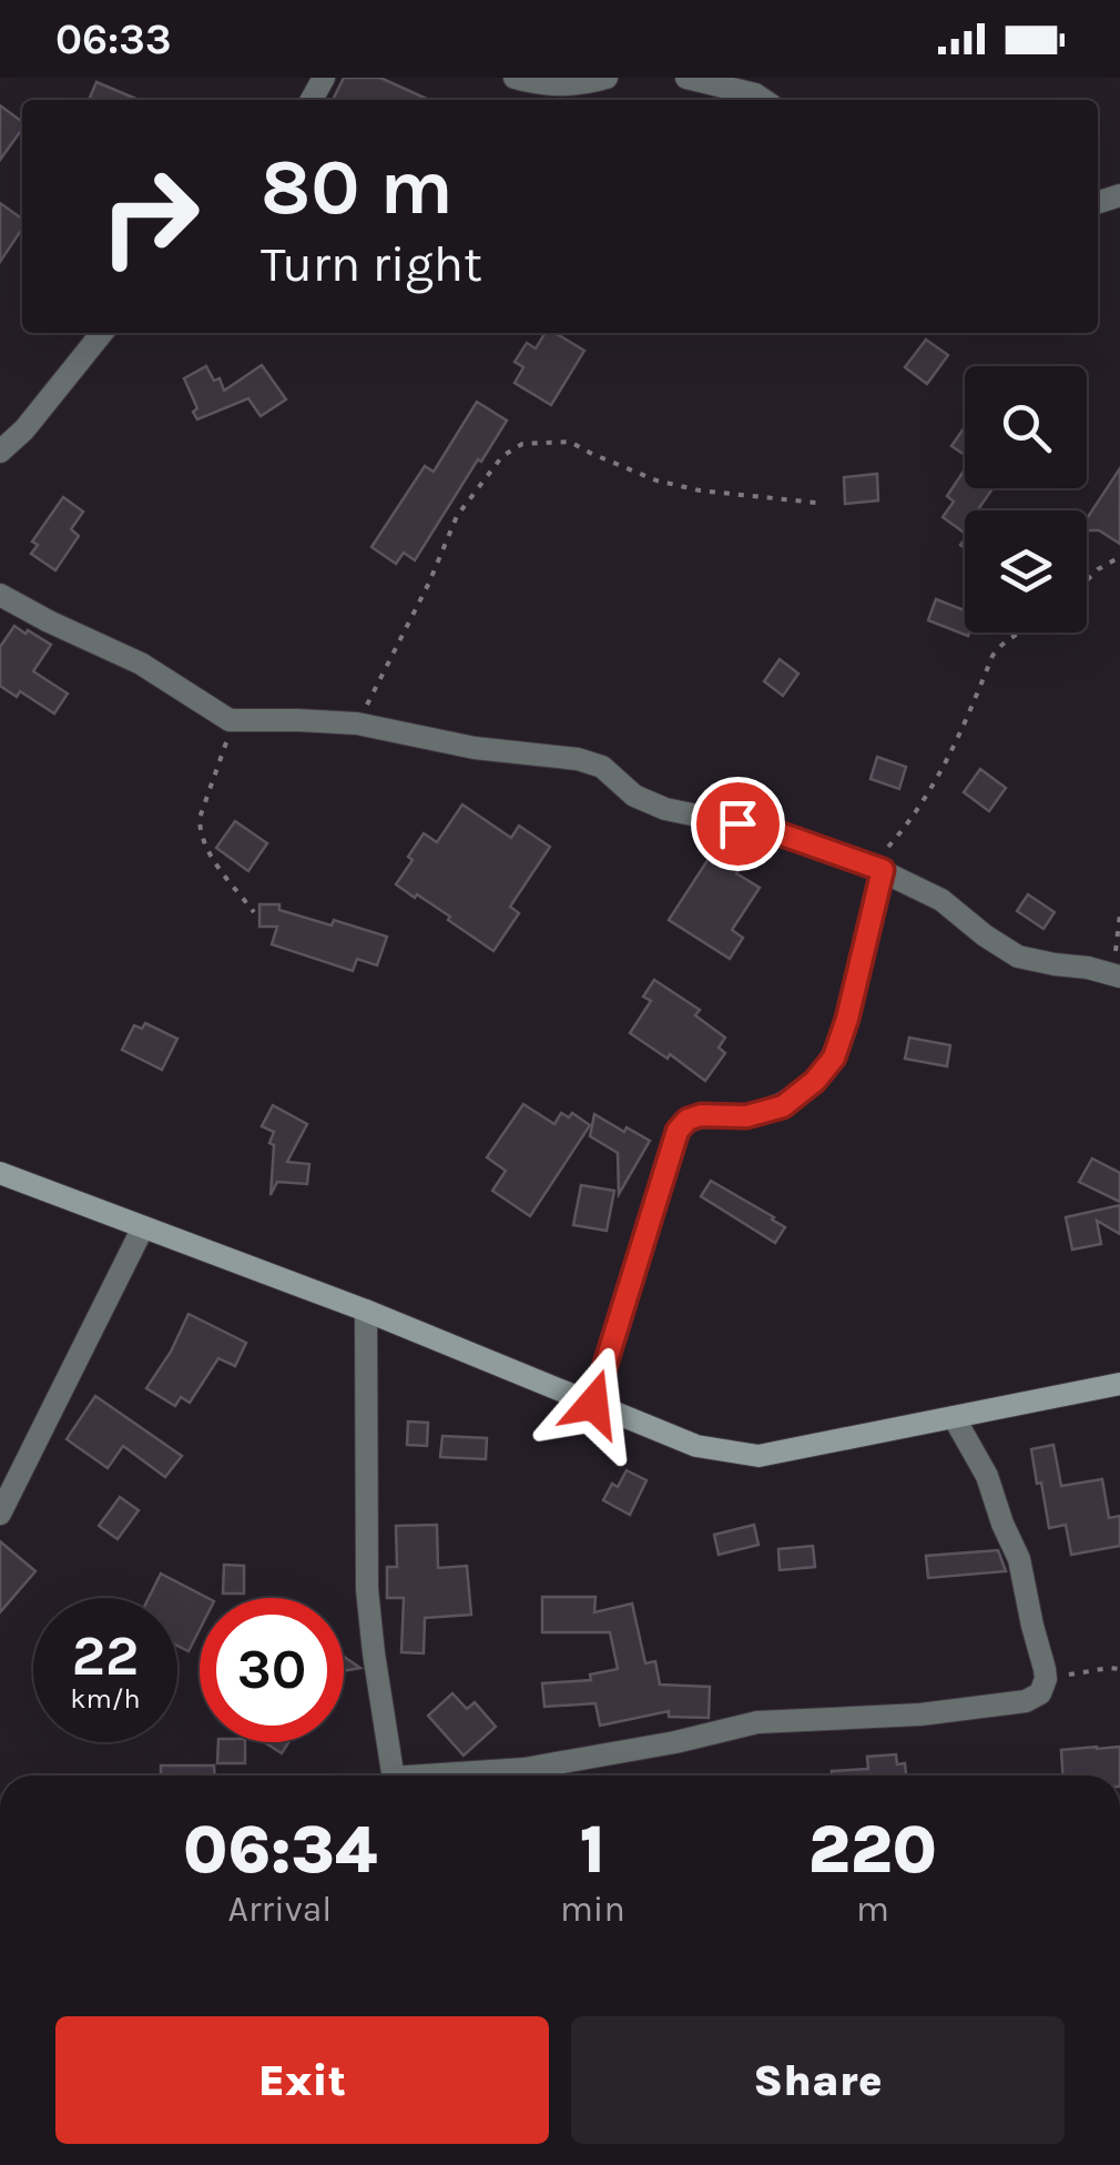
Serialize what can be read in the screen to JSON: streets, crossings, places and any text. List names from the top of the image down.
{
  "page": {
    "status": "06:33",
    "turn": ["80 m", "Turn right"],
    "speed": "22 km/h",
    "limit": "30",
    "eta": [
      "06:34",
      "Arrival",
      "1",
      "min",
      "220",
      "m"
    ],
    "buttons": ["Exit", "Share"]
  }
}
